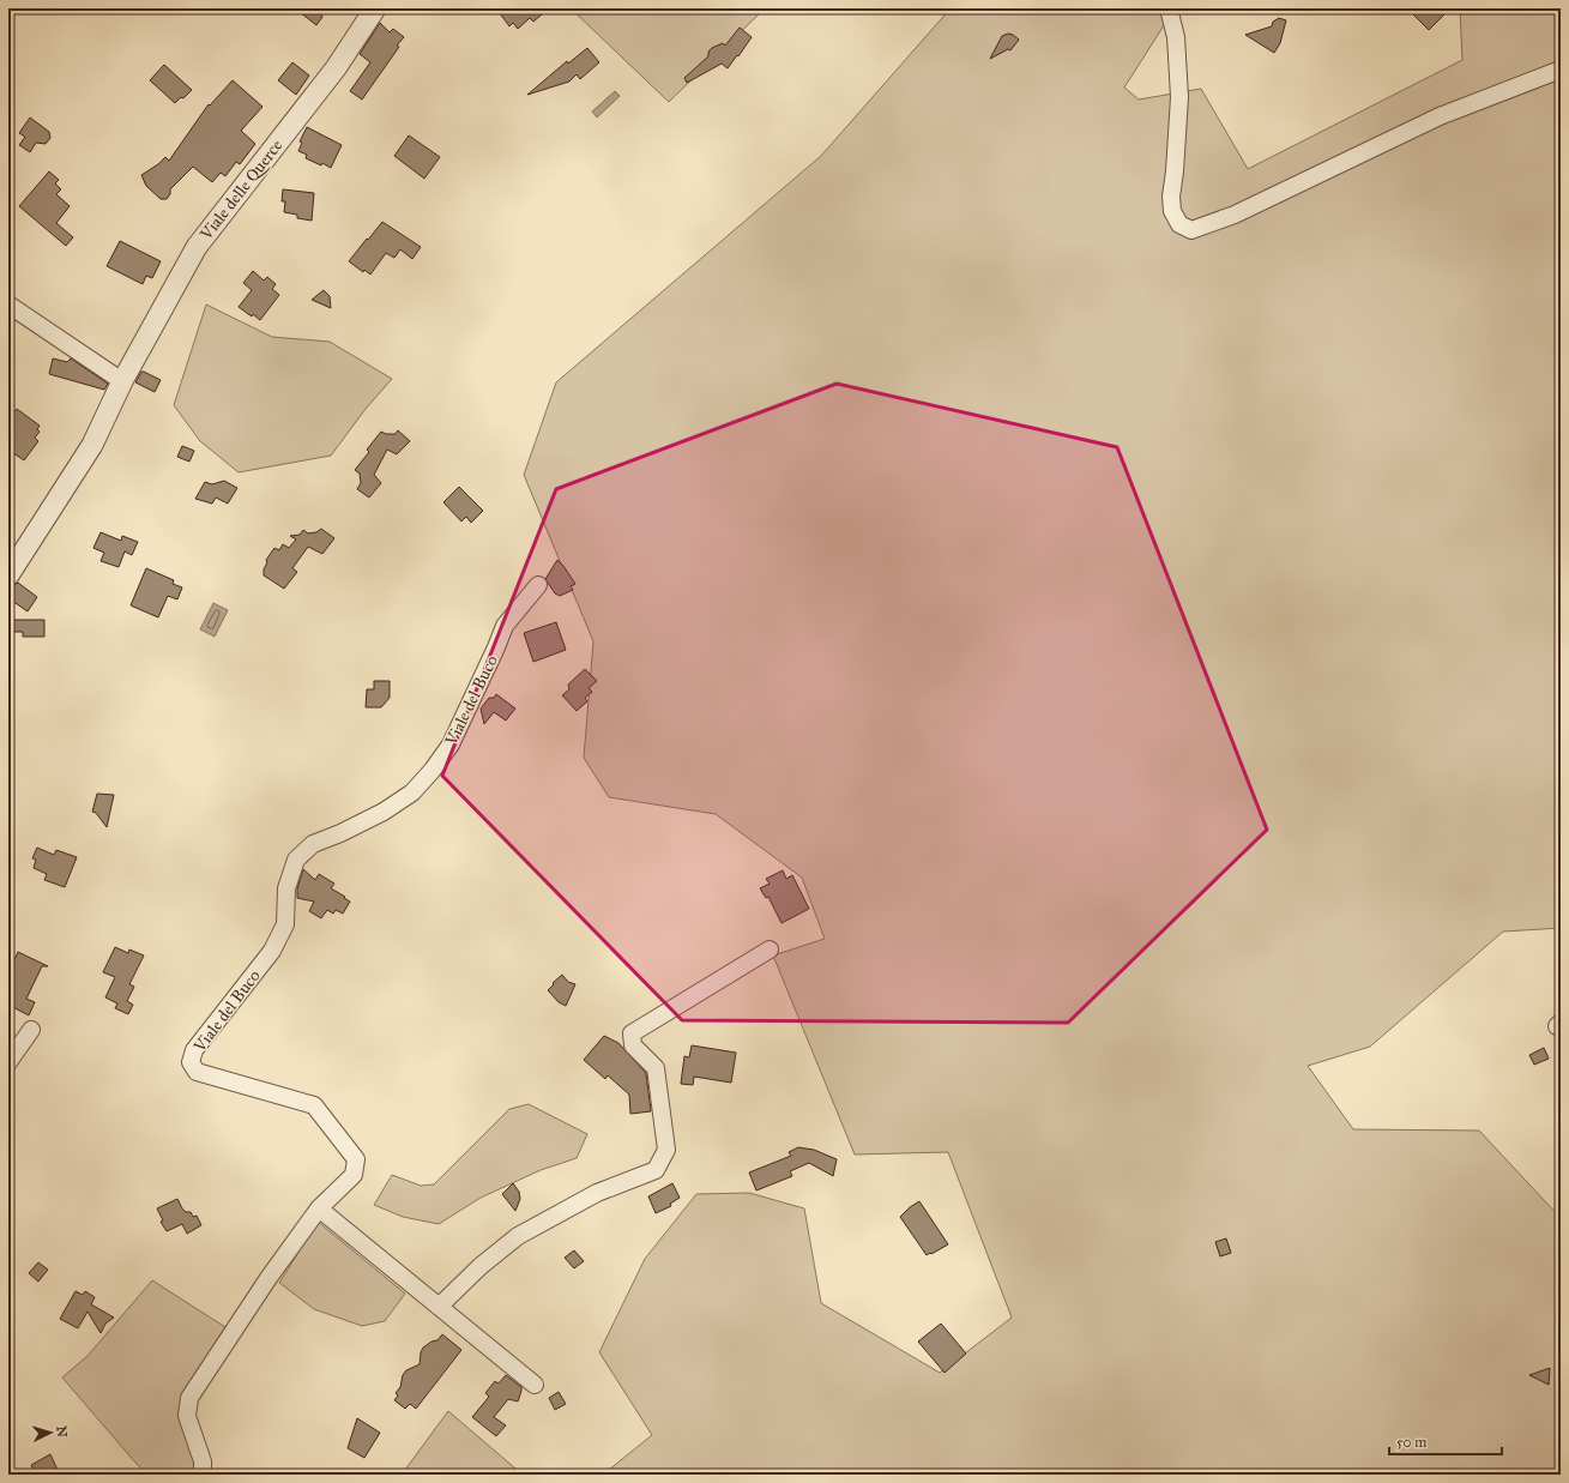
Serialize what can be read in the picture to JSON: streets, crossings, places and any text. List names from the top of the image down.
{
  "streets": {
    "street": ["Viale delle Querce", "Viale del Buco"]
  },
  "scale_bar": "50 m",
  "north": "right"
}
